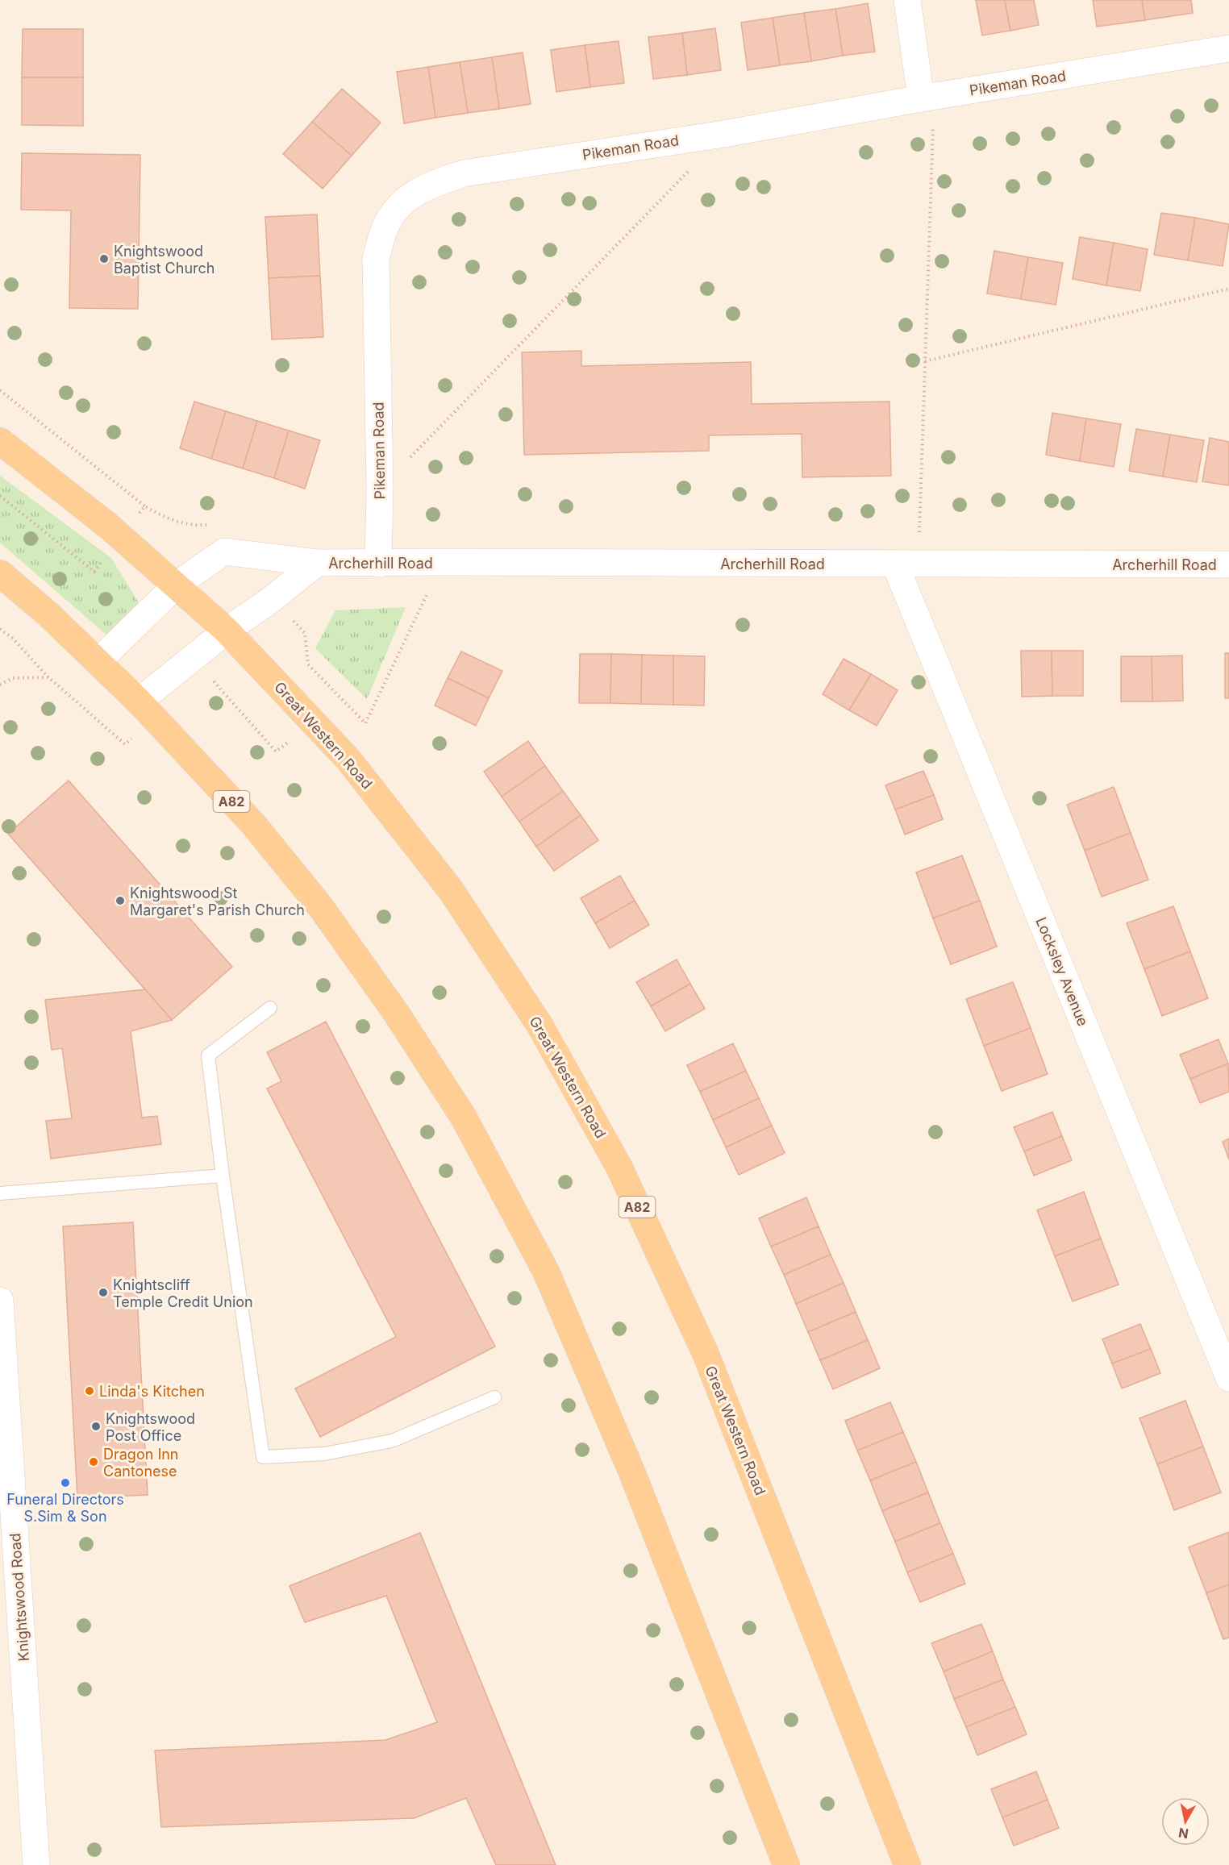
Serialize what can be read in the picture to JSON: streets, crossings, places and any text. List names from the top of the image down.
{
  "streets": {
    "main road": ["Great Western Road", "A82"],
    "street": [
      "Pikeman Road",
      "Archerhill Road",
      "Locksley Avenue",
      "Knightswood Road"
    ]
  },
  "crossings": [
    ["Pikeman Road", "Archerhill Road"],
    ["Archerhill Road", "Great Western Road"],
    ["Archerhill Road", "A82"],
    ["Archerhill Road", "Locksley Avenue"]
  ],
  "places": [
    "Knightswood Baptist Church",
    "Knightswood St Margaret's Parish Church",
    "Knightscliff Temple Credit Union",
    "Linda's Kitchen",
    "Knightswood Post Office",
    "Dragon Inn Cantonese",
    "Funeral Directors S.Sim & Son"
  ],
  "north": "bottom"
}
